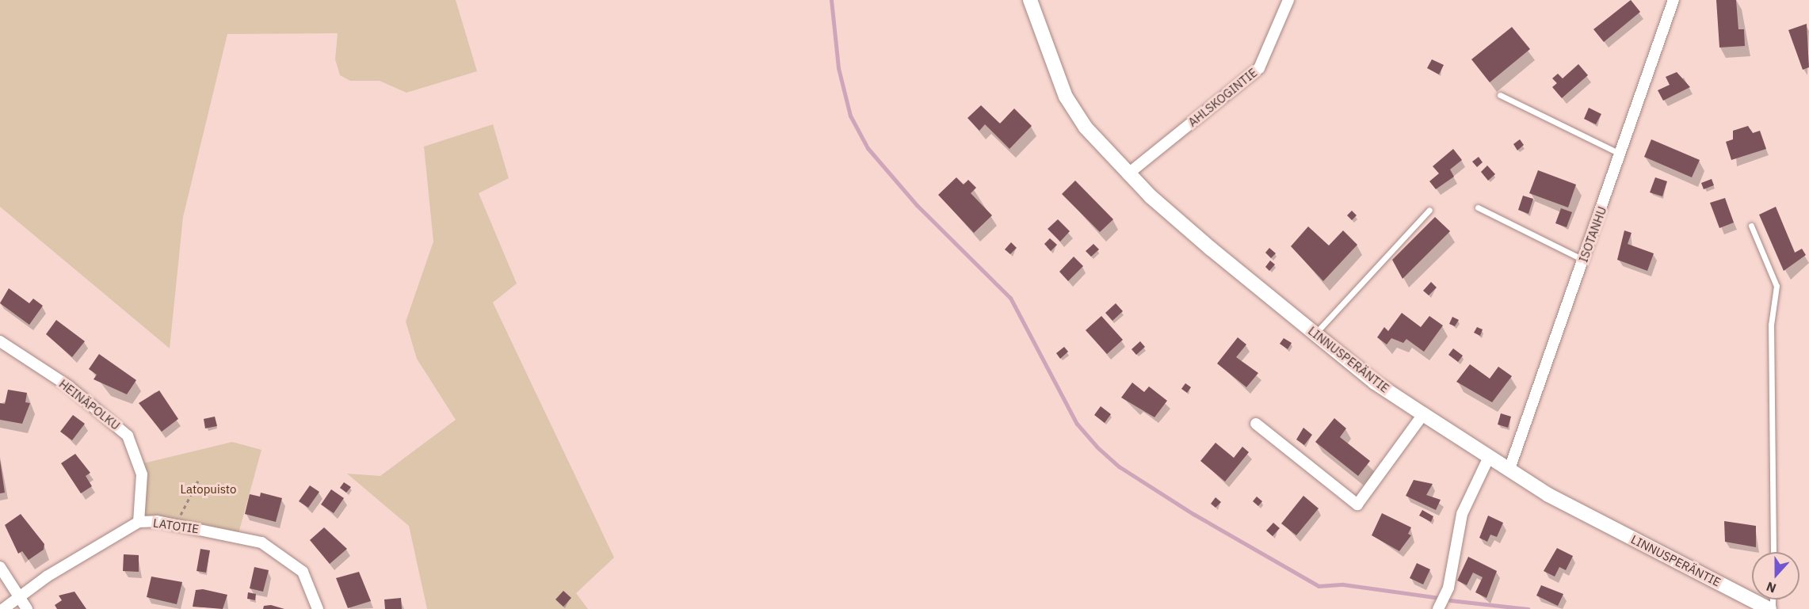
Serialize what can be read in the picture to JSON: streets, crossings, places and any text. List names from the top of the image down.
{
  "streets": {
    "street": [
      "AHLSKOGINTIE",
      "ISOTANHU",
      "LINNUSPERÄNTIE",
      "HEINÄPOLKU",
      "LATOTIE"
    ]
  },
  "crossings": [
    ["AHLSKOGINTIE", "LINNUSPERÄNTIE"],
    ["ISOTANHU", "LINNUSPERÄNTIE"],
    ["HEINÄPOLKU", "LATOTIE"]
  ],
  "parks": ["Latopuisto"],
  "north": "bottom"
}
